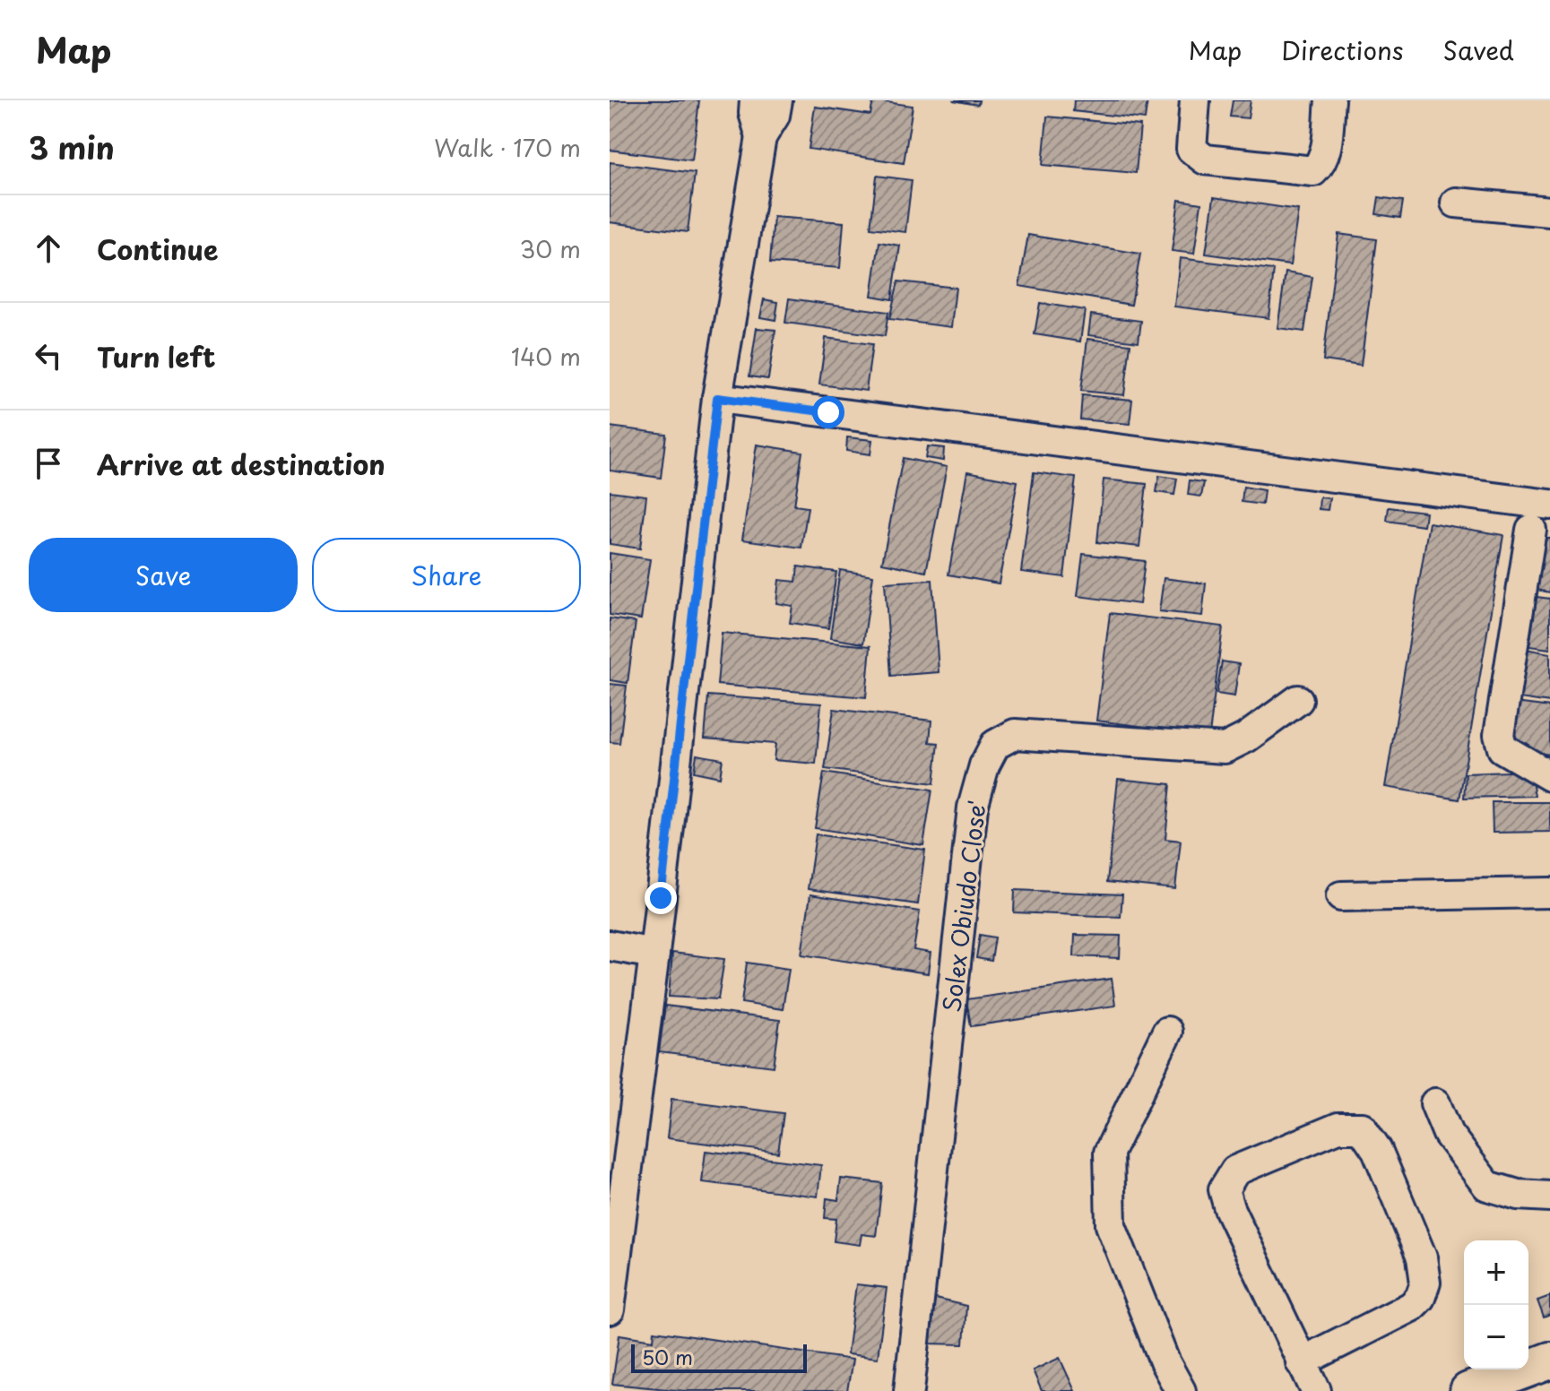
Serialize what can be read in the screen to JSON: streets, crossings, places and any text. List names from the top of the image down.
{
  "streets": {
    "street": ["Solex Obiudo Close'"]
  },
  "scale_bar": "50 m",
  "page": {
    "header": "Map",
    "nav": ["Map", "Directions", "Saved"],
    "heading": ["3 min", "Walk · 170 m"],
    "list": [
      ["Continue", "30 m"],
      ["Turn left", "140 m"],
      "Arrive at destination"
    ],
    "buttons": ["Save", "Share"],
    "map_buttons": ["+", "−"],
    "scale": "50 m"
  }
}
